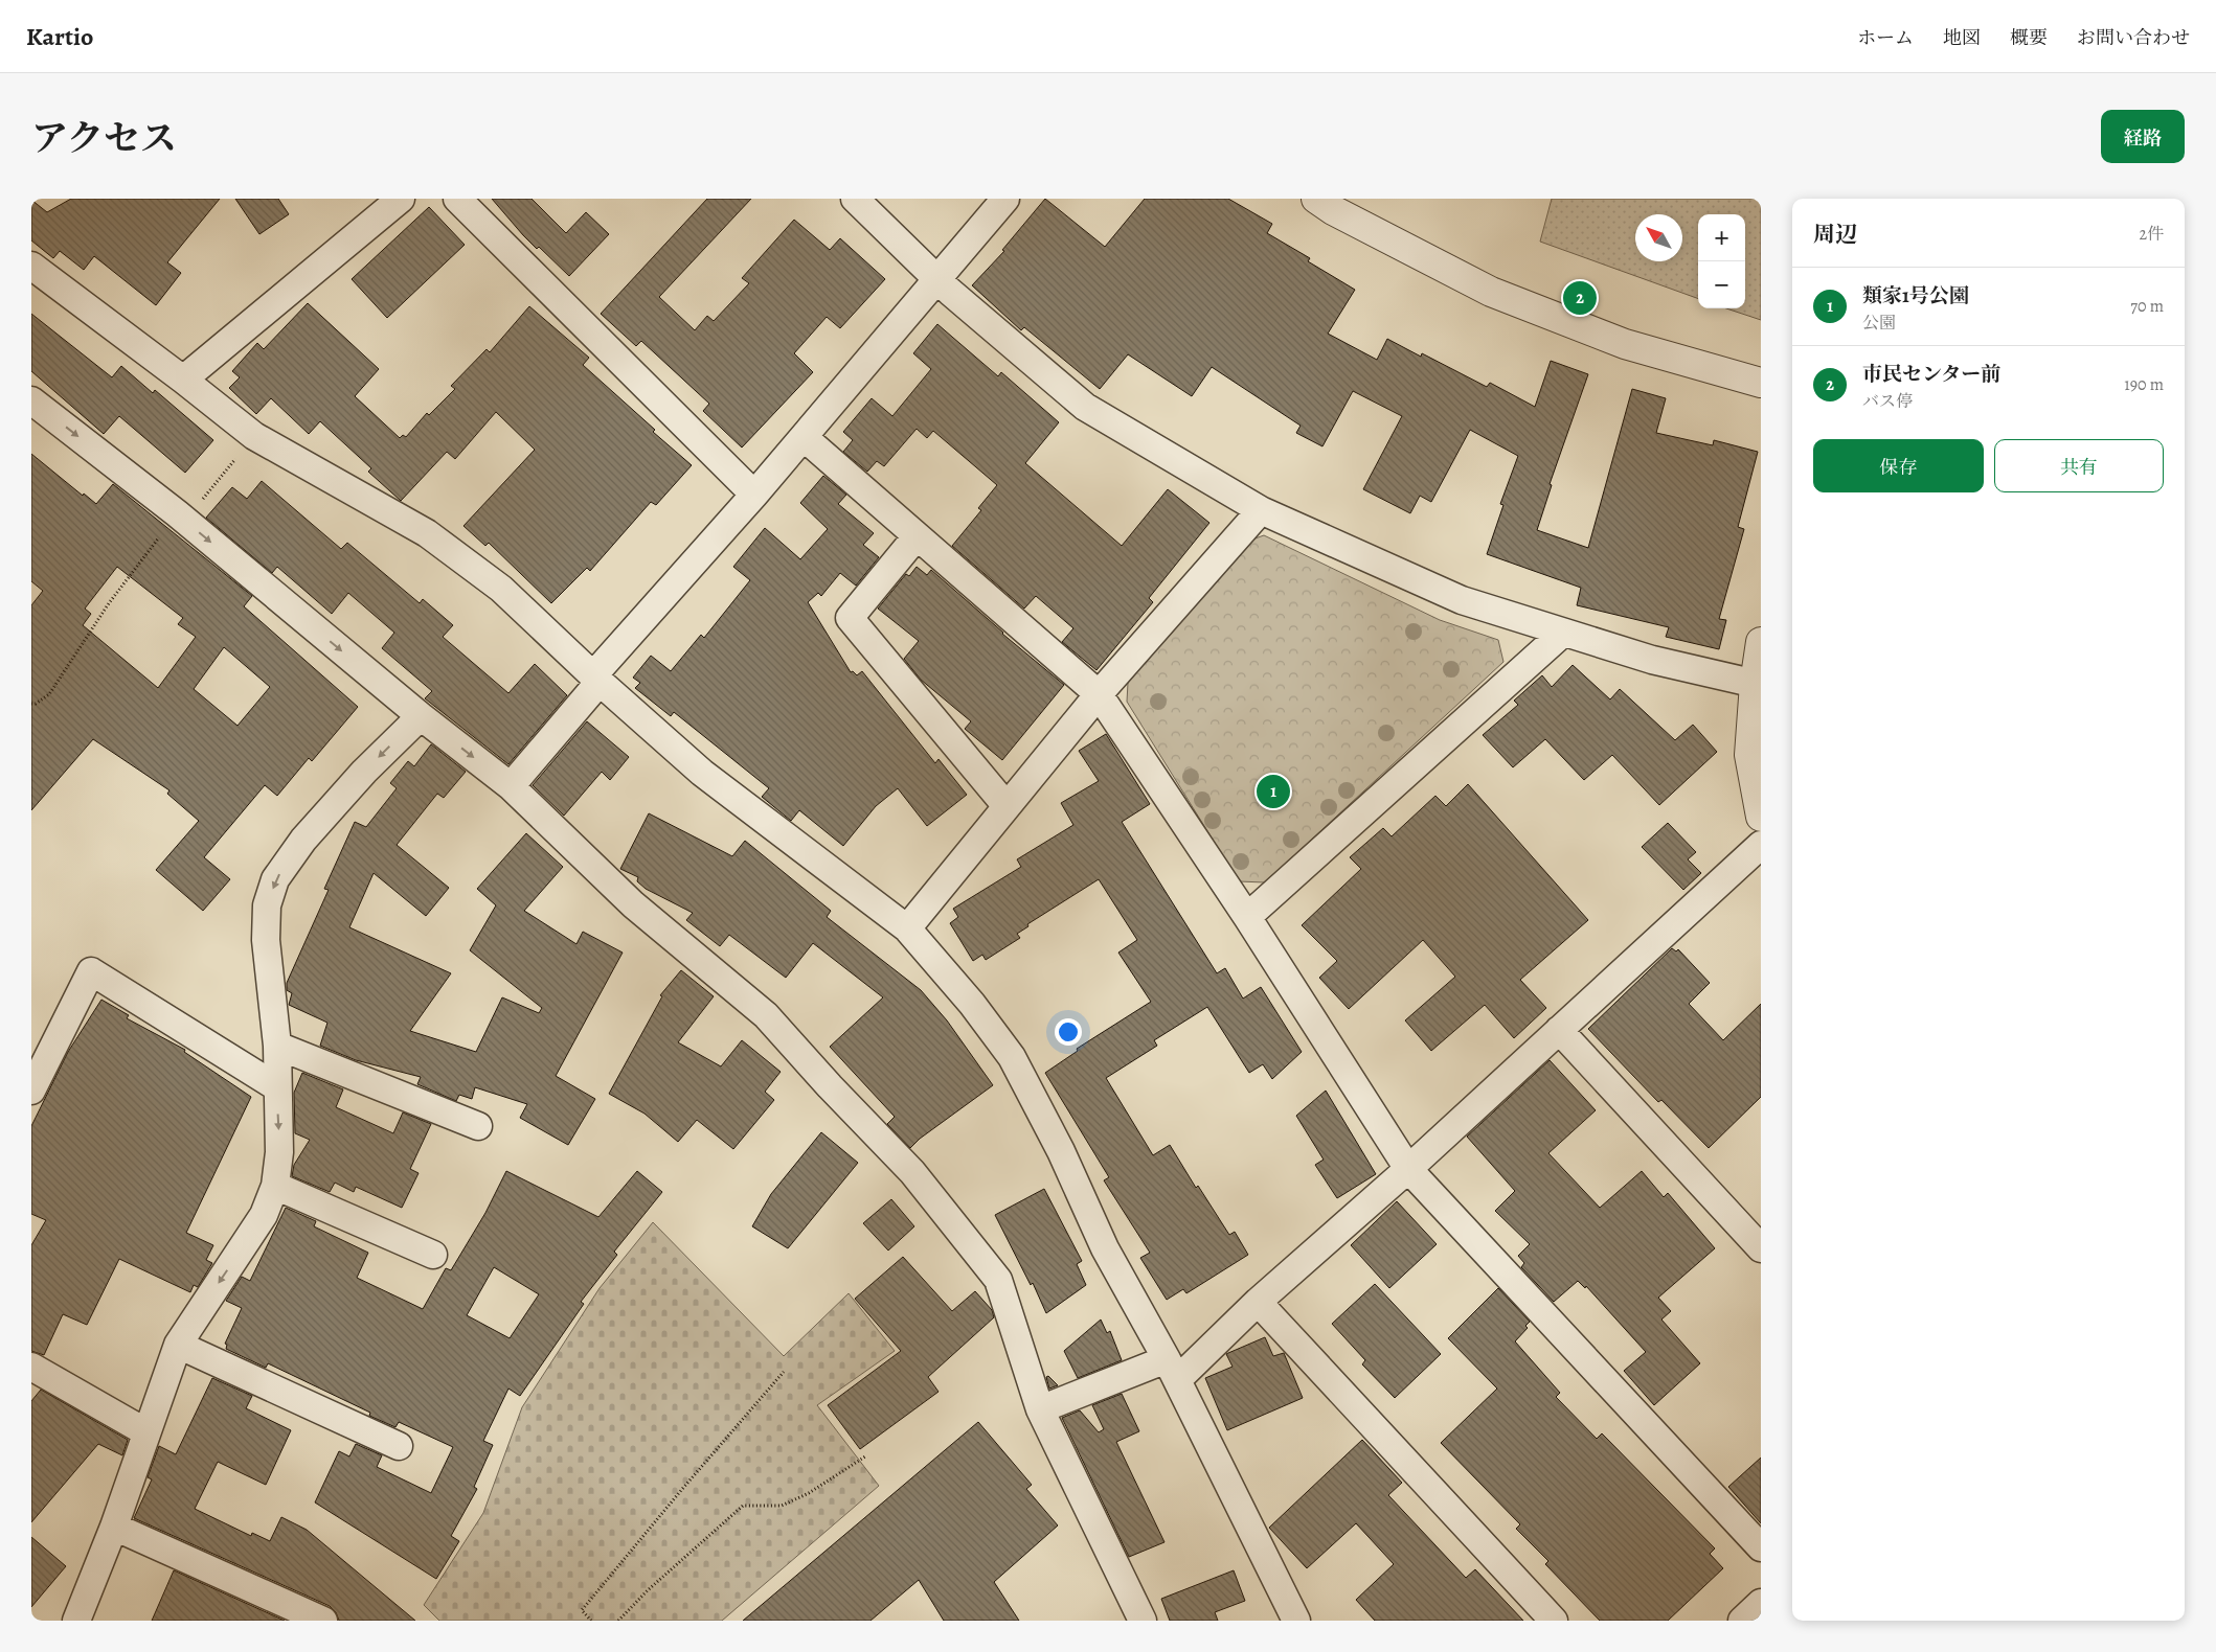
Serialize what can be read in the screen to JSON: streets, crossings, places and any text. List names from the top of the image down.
{
  "north": "top left",
  "page": {
    "header": "Kartio",
    "nav": [
      "ホーム",
      "地図",
      "概要",
      "お問い合わせ"
    ],
    "title": "アクセス",
    "buttons": [
      "経路",
      ["保存", "共有"]
    ],
    "heading": ["周辺", "2件"],
    "map_buttons": ["+", "−"],
    "list": [
      {
        "mark": "1",
        "name": "類家1号公園",
        "note": "公園",
        "value": "70 m"
      },
      {
        "mark": "2",
        "name": "市民センター前",
        "note": "バス停",
        "value": "190 m"
      }
    ],
    "pins": ["2", "1"]
  }
}
